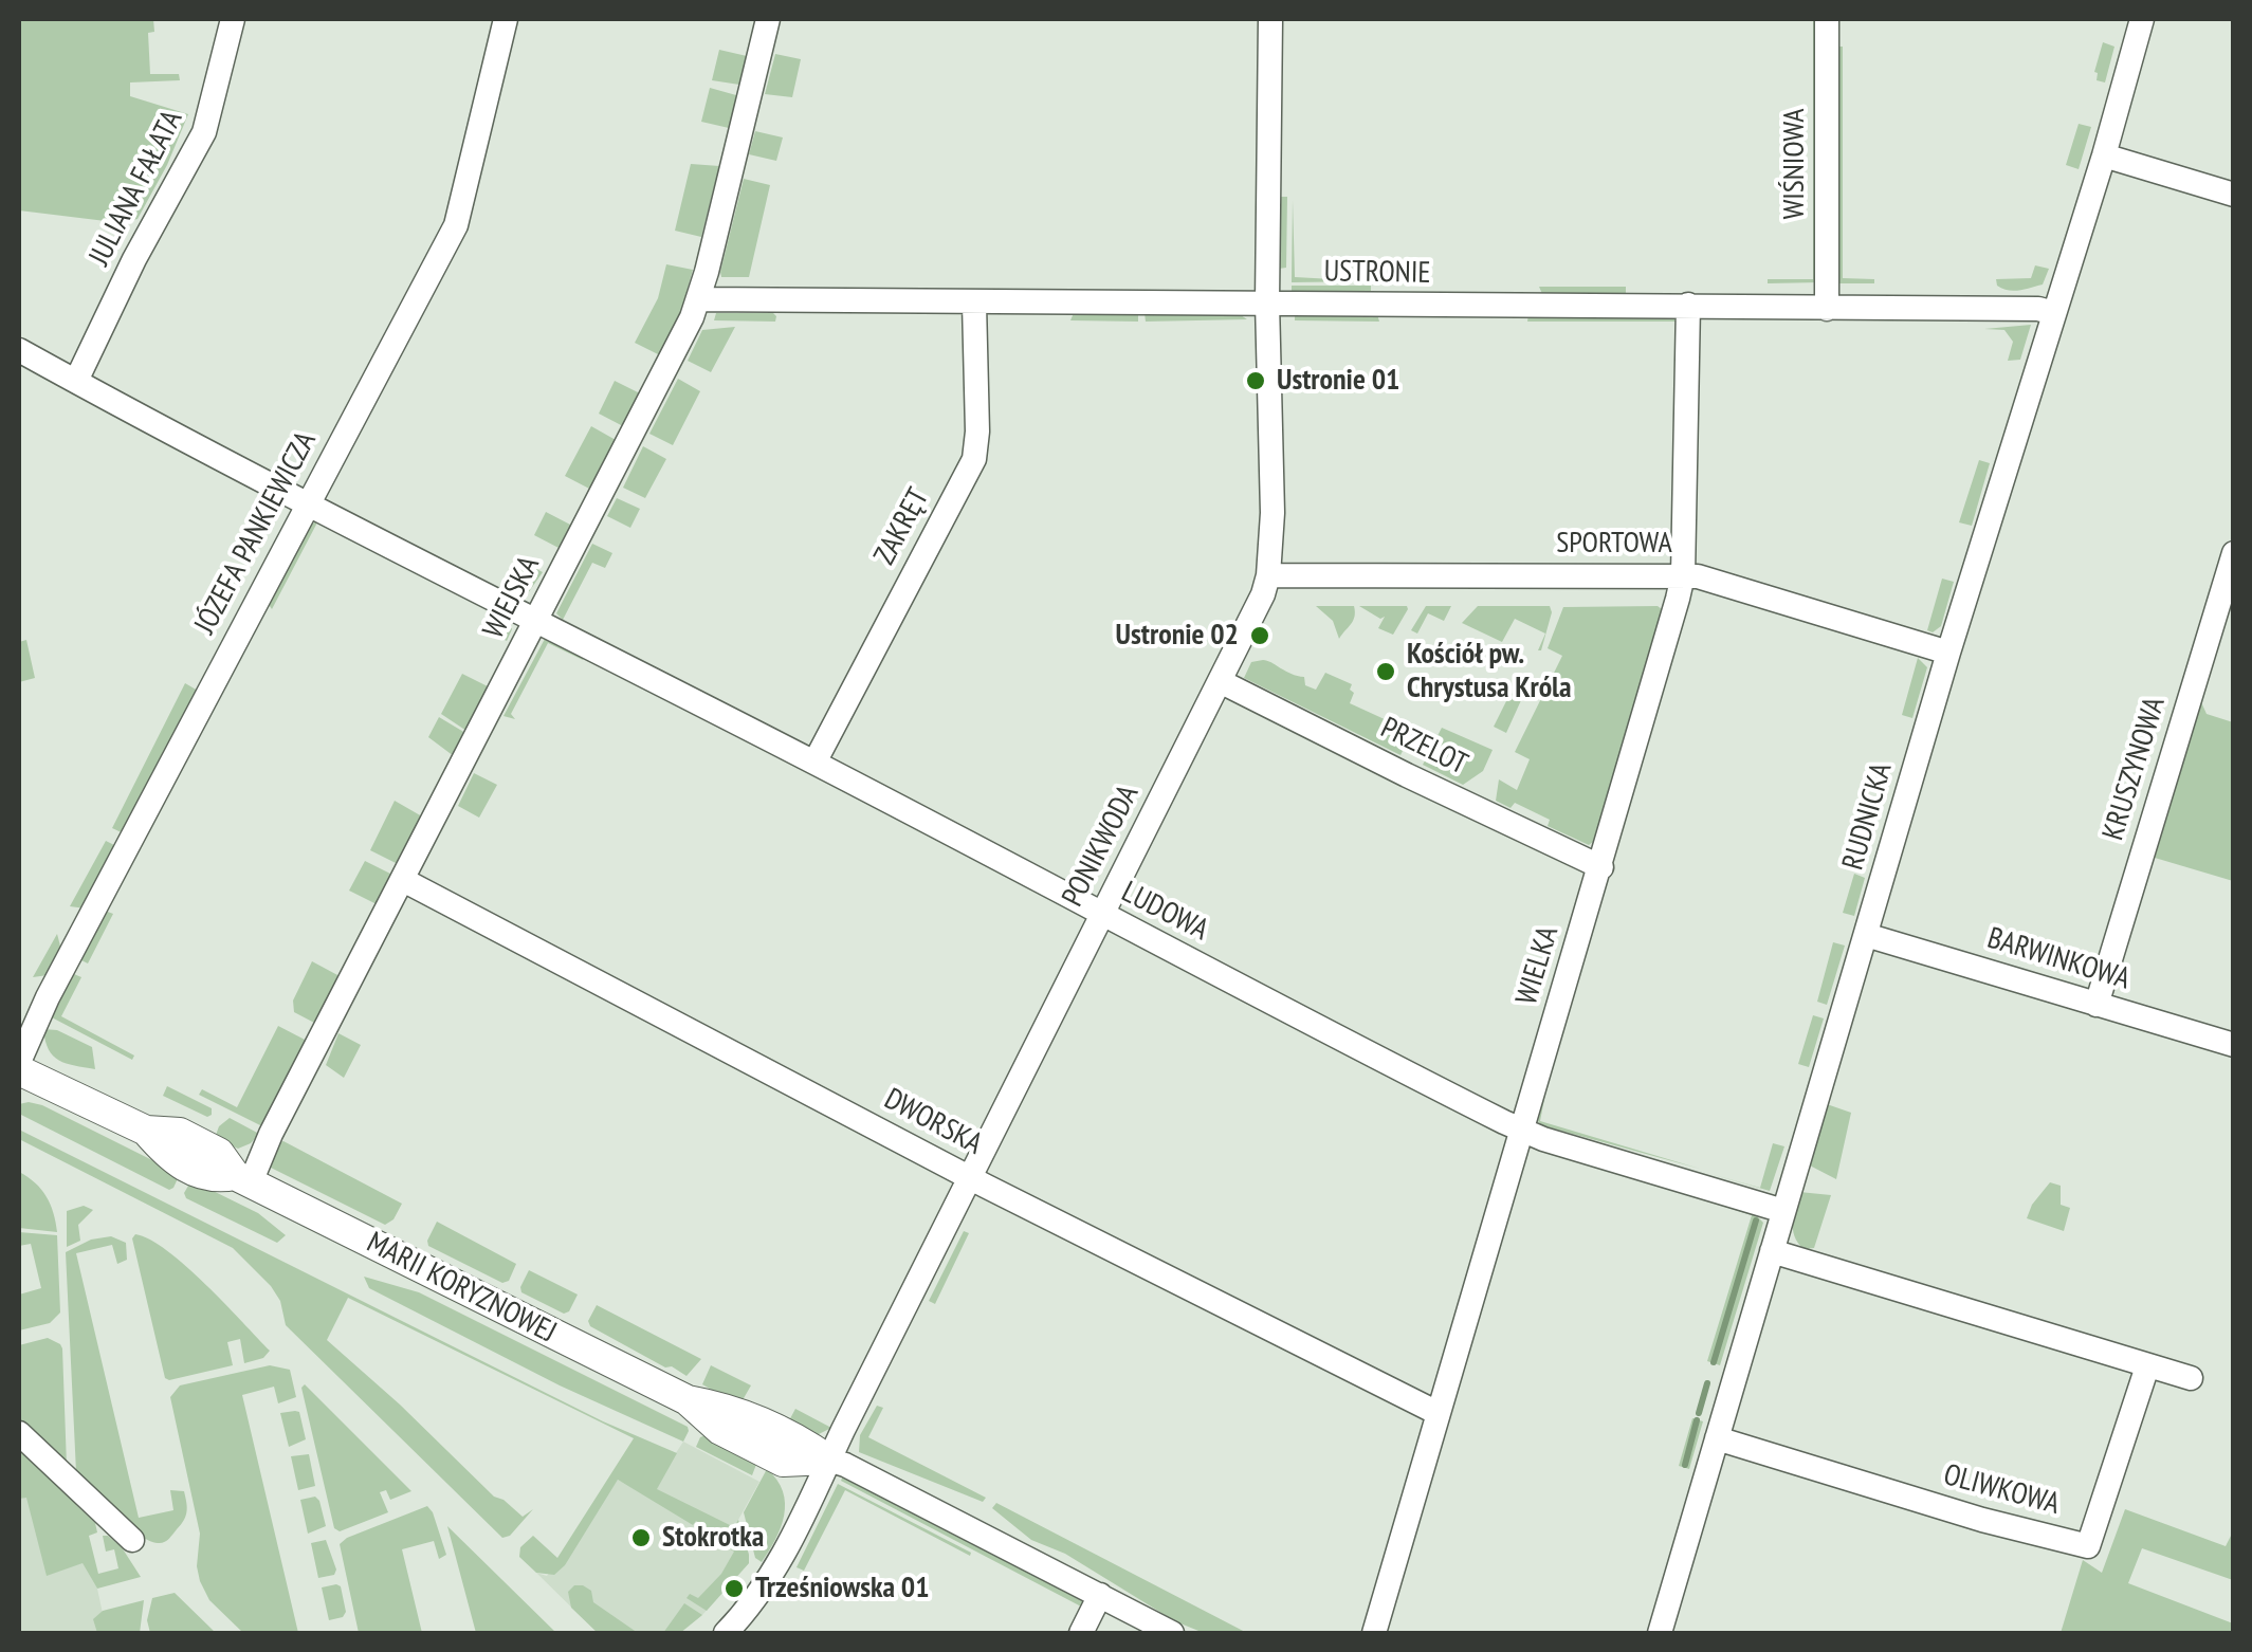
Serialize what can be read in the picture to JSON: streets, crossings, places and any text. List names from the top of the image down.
{
  "streets": {
    "street": [
      "WIŚNIOWA",
      "JULIANA FAŁATA",
      "USTRONIE",
      "ZAKRĘT",
      "JÓZEFA PANKIEWICZA",
      "SPORTOWA",
      "WIEJSKA",
      "PRZELOT",
      "KRUSZYNOWA",
      "RUDNICKA",
      "PONIKWODA",
      "LUDOWA",
      "BARWINKOWA",
      "WIELKA",
      "DWORSKA",
      "MARII KORYZNOWEJ",
      "OLIWKOWA"
    ]
  },
  "crossings": [
    ["WIŚNIOWA", "USTRONIE"],
    ["JULIANA FAŁATA", "LUDOWA"],
    ["USTRONIE", "ZAKRĘT"],
    ["USTRONIE", "WIEJSKA"],
    ["USTRONIE", "RUDNICKA"],
    ["USTRONIE", "PONIKWODA"],
    ["USTRONIE", "WIELKA"],
    ["ZAKRĘT", "LUDOWA"],
    ["JÓZEFA PANKIEWICZA", "LUDOWA"],
    ["JÓZEFA PANKIEWICZA", "MARII KORYZNOWEJ"],
    ["SPORTOWA", "RUDNICKA"],
    ["SPORTOWA", "PONIKWODA"],
    ["SPORTOWA", "WIELKA"],
    ["WIEJSKA", "LUDOWA"],
    ["WIEJSKA", "DWORSKA"],
    ["WIEJSKA", "MARII KORYZNOWEJ"],
    ["PRZELOT", "PONIKWODA"],
    ["PRZELOT", "WIELKA"],
    ["KRUSZYNOWA", "BARWINKOWA"],
    ["RUDNICKA", "LUDOWA"],
    ["RUDNICKA", "BARWINKOWA"],
    ["RUDNICKA", "OLIWKOWA"],
    ["PONIKWODA", "LUDOWA"],
    ["PONIKWODA", "DWORSKA"],
    ["PONIKWODA", "MARII KORYZNOWEJ"],
    ["LUDOWA", "WIELKA"],
    ["WIELKA", "DWORSKA"]
  ],
  "places": [
    "Ustronie 01",
    "Ustronie 02",
    "Kościół pw. Chrystusa Króla",
    "Stokrotka",
    "Trześniowska 01"
  ]
}
